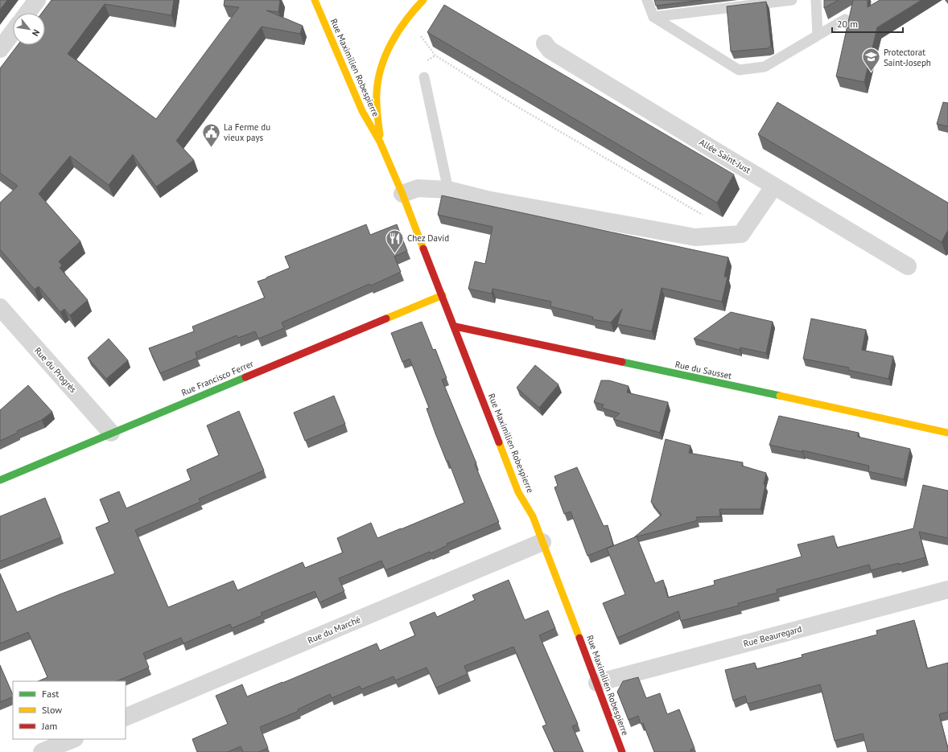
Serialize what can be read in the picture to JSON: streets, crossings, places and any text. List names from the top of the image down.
{
  "streets": {
    "street": [
      "Rue Maximilien Robespierre",
      "Allée Saint-Just",
      "Rue du Progrès",
      "Rue du Sausset",
      "Rue Francisco Ferrer",
      "Rue du Marché",
      "Rue Beauregard"
    ]
  },
  "crossings": [
    ["Rue Maximilien Robespierre", "Rue du Sausset"],
    ["Rue Maximilien Robespierre", "Rue Francisco Ferrer"],
    ["Rue Maximilien Robespierre", "Rue du Marché"],
    ["Rue Maximilien Robespierre", "Rue Beauregard"],
    ["Rue du Progrès", "Rue Francisco Ferrer"]
  ],
  "places": {
    "school or university": ["Protectorat Saint-Joseph"],
    "public building": ["La Ferme du vieux pays"],
    "restaurant": ["Chez David"]
  },
  "legend": ["Fast", "Slow", "Jam"],
  "scale_bar": "20 m",
  "north": "bottom right"
}
